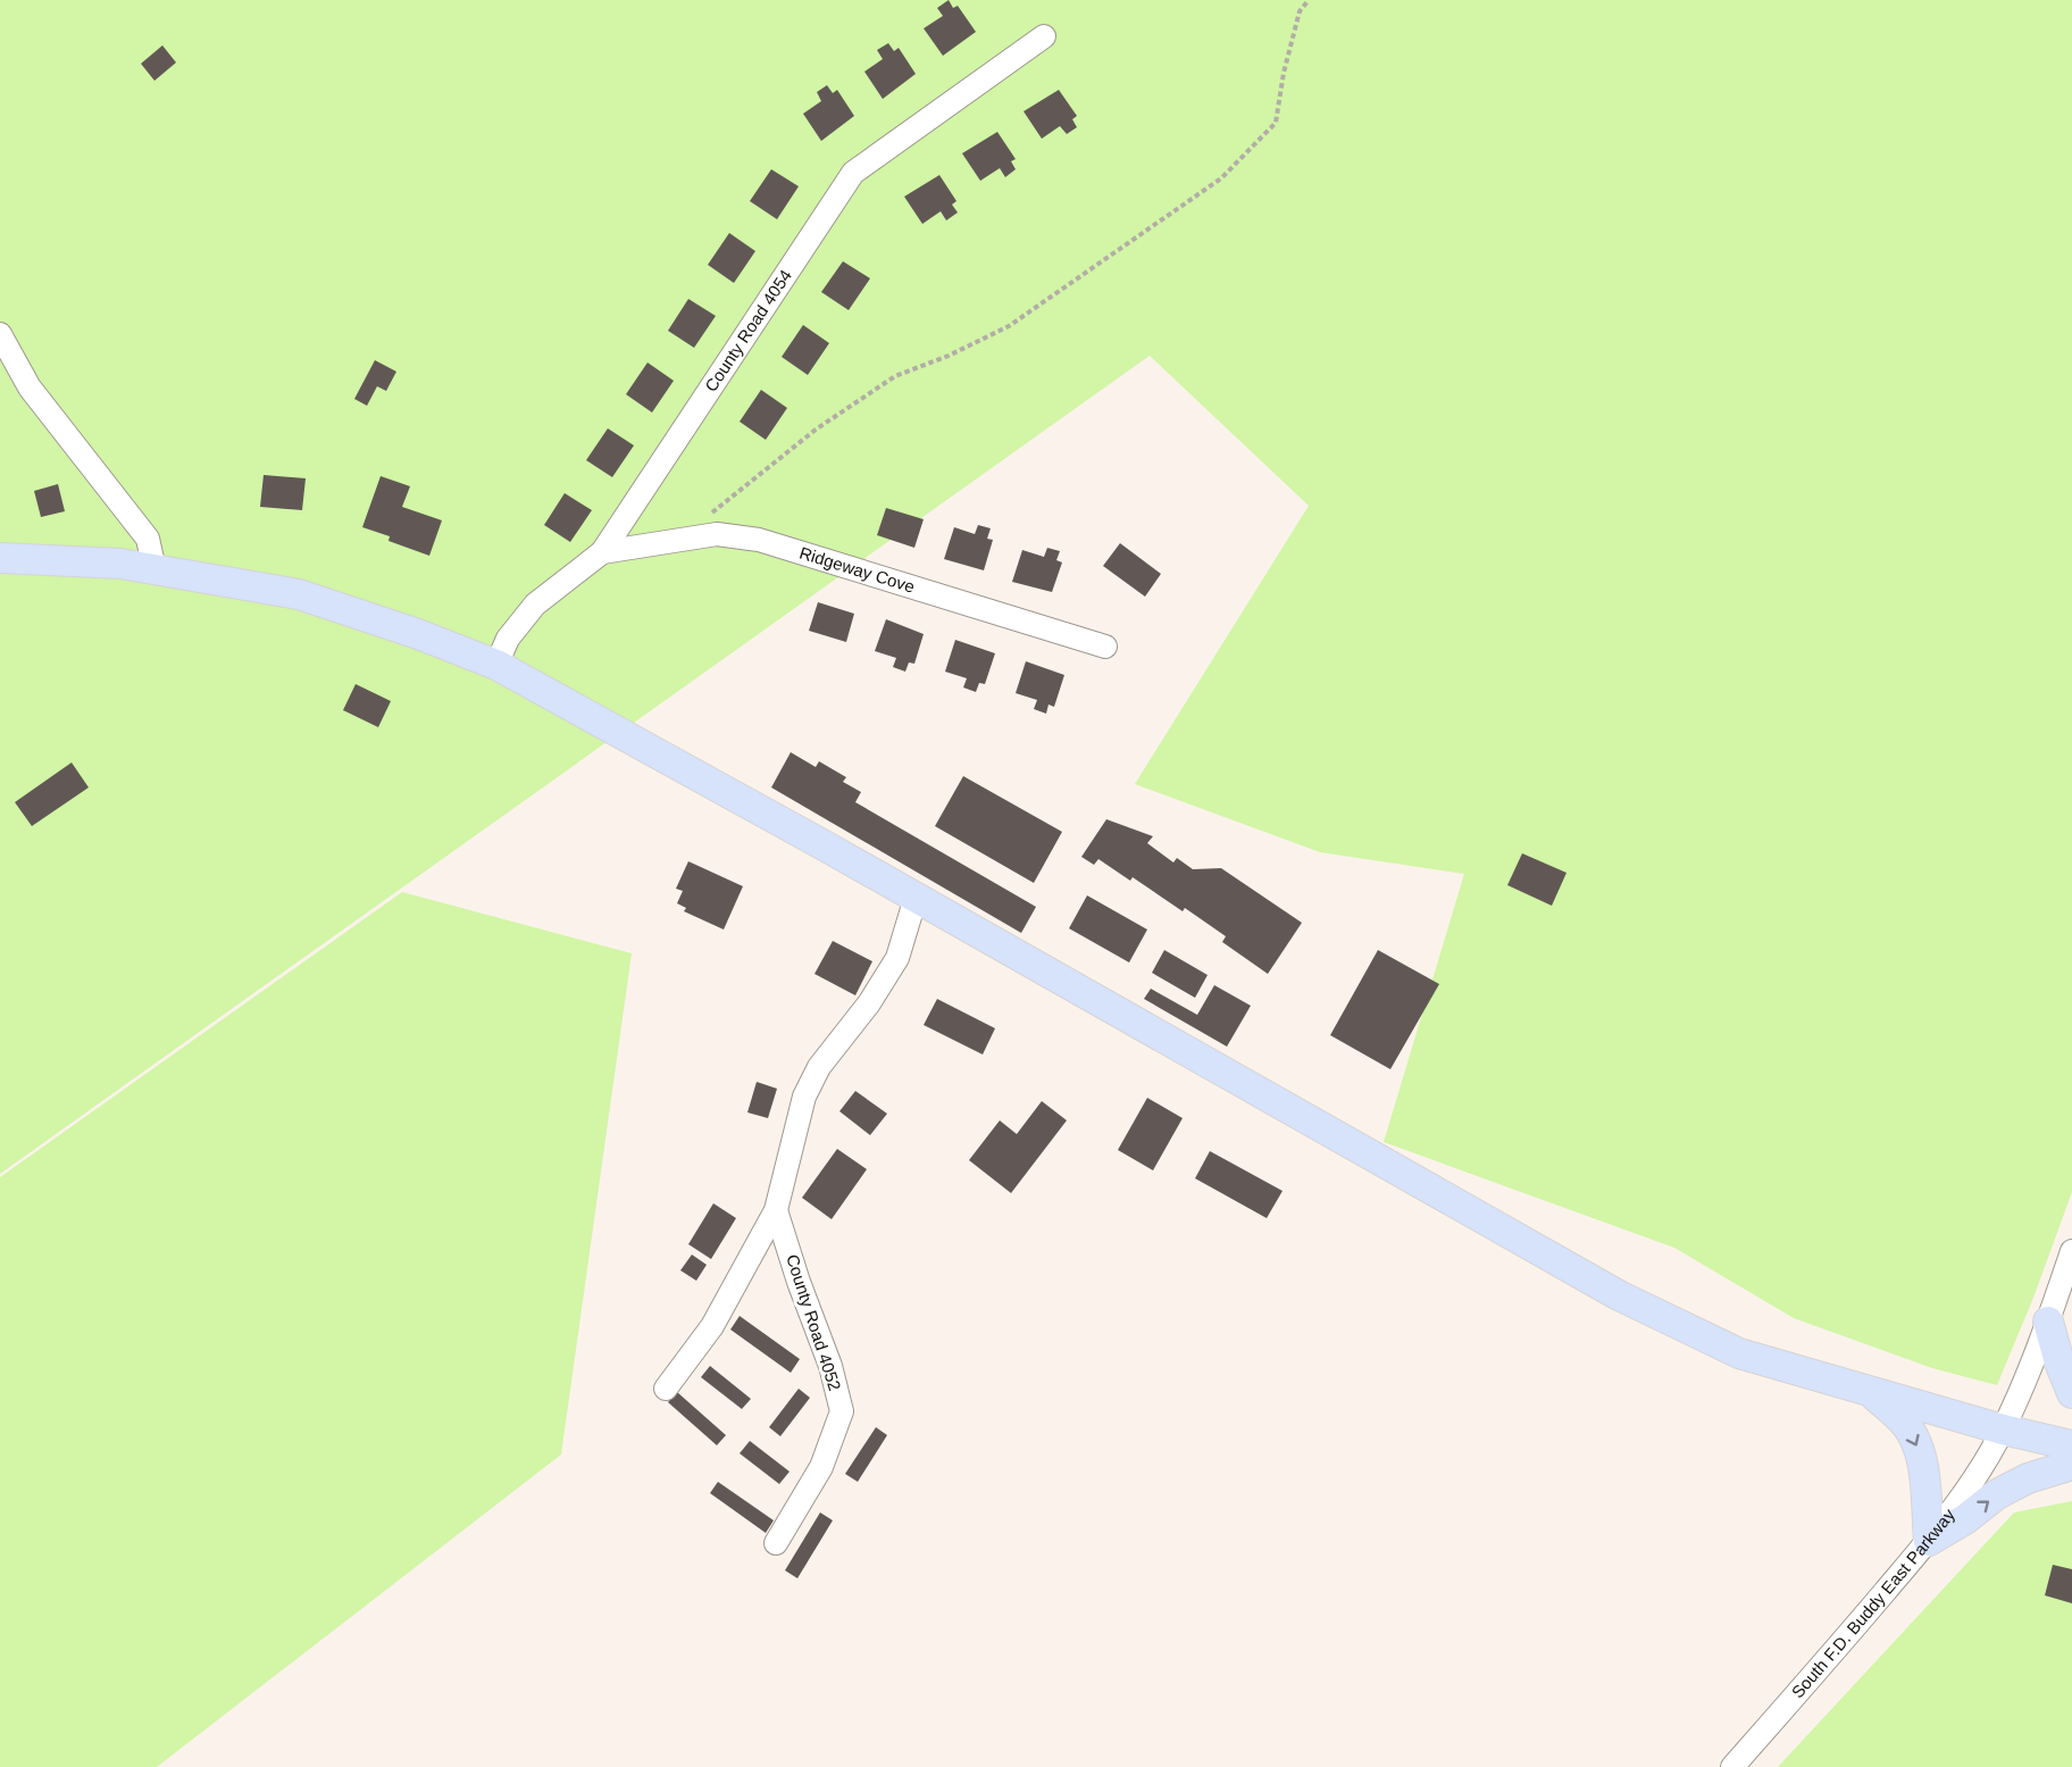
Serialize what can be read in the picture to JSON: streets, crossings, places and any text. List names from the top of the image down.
{
  "streets": {
    "street": [
      "County Road 4054",
      "Ridgeway Cove",
      "County Road 4052",
      "South F.D. Buddy East Parkway"
    ]
  },
  "crossings": [
    ["County Road 4054", "Ridgeway Cove"]
  ]
}
